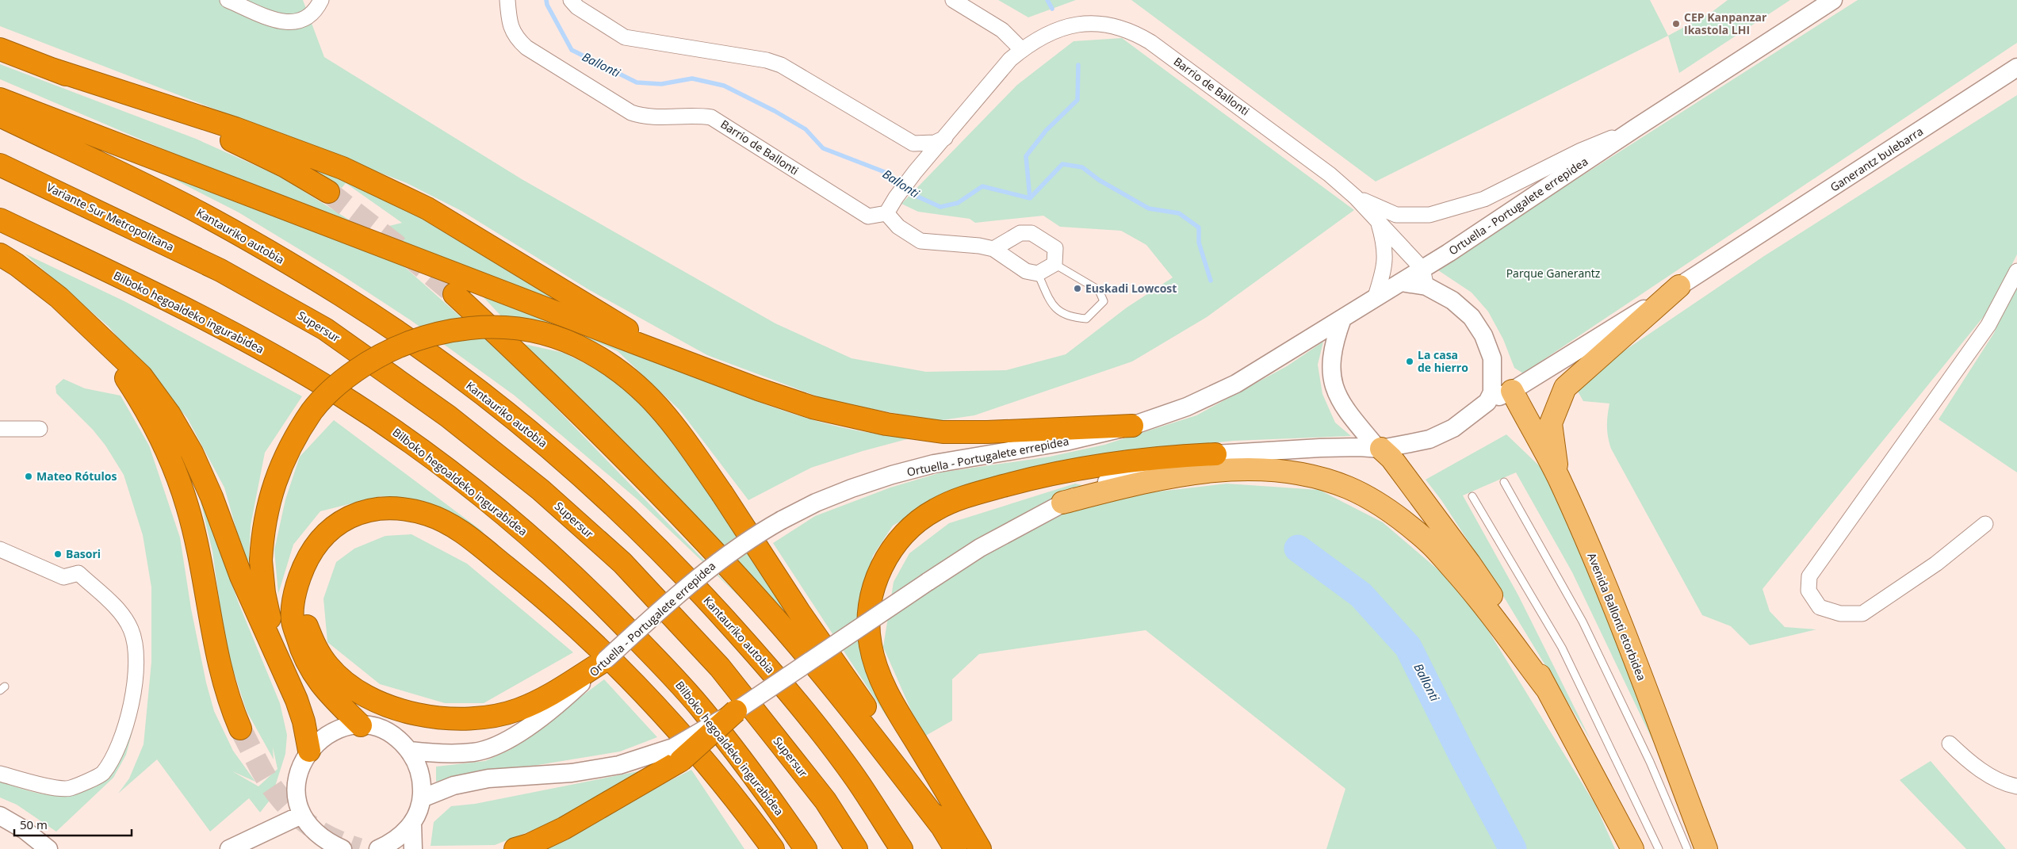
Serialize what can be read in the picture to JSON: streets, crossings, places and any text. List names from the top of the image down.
{
  "streets": {
    "highway": [
      "Variante Sur Metropolitana",
      "Kantauriko autobia",
      "Bilboko hegoaldeko ingurabidea",
      "Supersur"
    ],
    "main road": ["Avenida Ballonti etorbidea"],
    "street": ["Barrio de Ballonti", "Ganerantz bulebarra", "Ortuella - Portugalete errepidea"]
  },
  "crossings": [
    ["Barrio de Ballonti", "Ortuella - Portugalete errepidea"],
    ["Variante Sur Metropolitana", "Supersur"]
  ],
  "water": ["Ballonti"],
  "parks": ["Parque Ganerantz"],
  "places": [
    "CEP Kanpanzar Ikastola LHI",
    "Euskadi Lowcost",
    "La casa de hierro",
    "Mateo Rótulos",
    "Basori"
  ],
  "scale_bar": "50 m"
}
